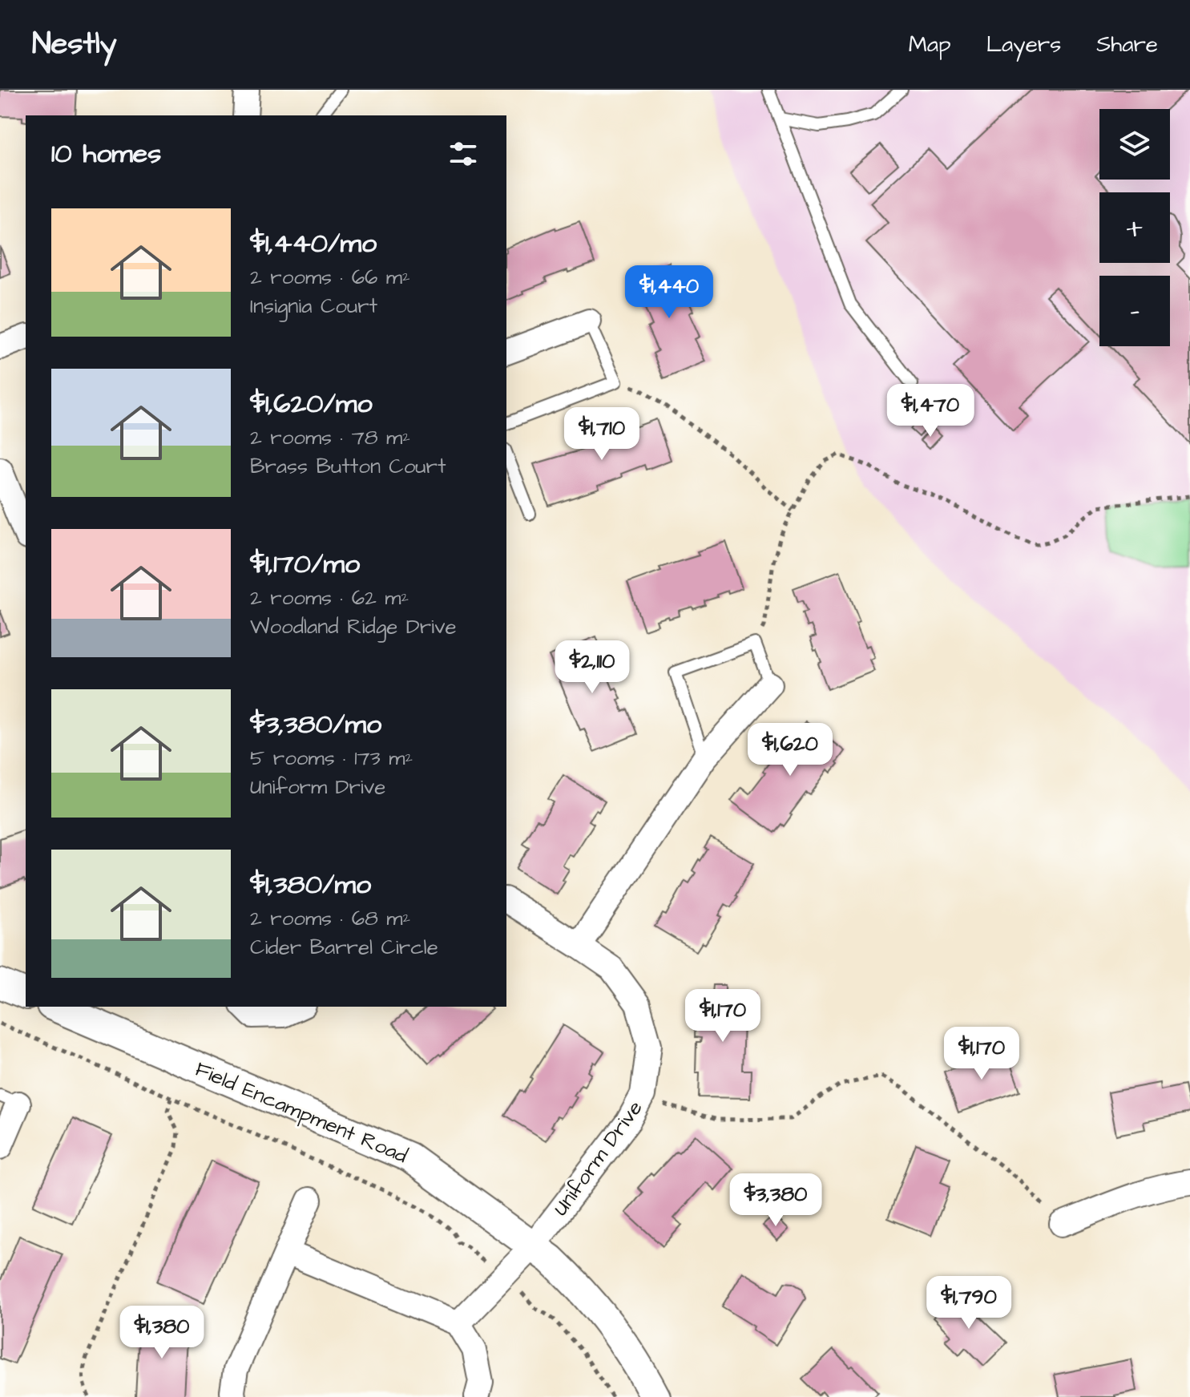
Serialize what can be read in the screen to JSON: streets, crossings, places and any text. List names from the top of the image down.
{
  "streets": {
    "street": ["Field Encampment Road", "Uniform Drive"]
  },
  "crossings": [
    ["Field Encampment Road", "Uniform Drive"]
  ],
  "page": {
    "header": "Nestly",
    "nav": ["Map", "Layers", "Share"],
    "map_buttons": ["+", "−"],
    "heading": "10 homes",
    "list": [
      {
        "name": "$1,440/mo",
        "note": "2 rooms · 66 m² · Insignia Court"
      },
      {
        "name": "$1,620/mo",
        "note": "2 rooms · 78 m² · Brass Button Court"
      },
      {
        "name": "$1,170/mo",
        "note": "2 rooms · 62 m² · Woodland Ridge Drive"
      },
      {
        "name": "$3,380/mo",
        "note": "5 rooms · 173 m² · Uniform Drive"
      },
      {
        "name": "$1,380/mo",
        "note": "2 rooms · 68 m² · Cider Barrel Circle"
      }
    ],
    "price": [
      "$1,440",
      "$1,470",
      "$1,710",
      "$2,110",
      "$1,620",
      "$1,170",
      "$1,170",
      "$3,380",
      "$1,790",
      "$1,380"
    ]
  }
}
